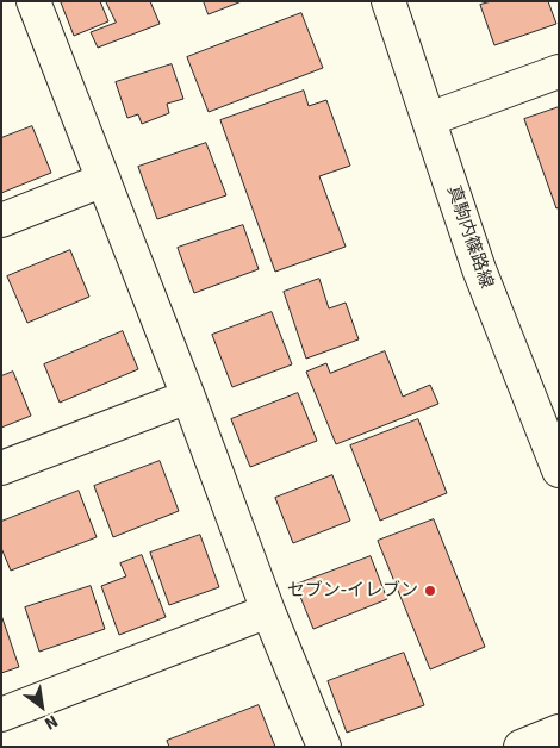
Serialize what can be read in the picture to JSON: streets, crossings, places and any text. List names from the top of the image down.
{
  "streets": {
    "street": ["真駒内篠路線"]
  },
  "places": ["セブン-イレブン"],
  "north": "bottom right"
}
